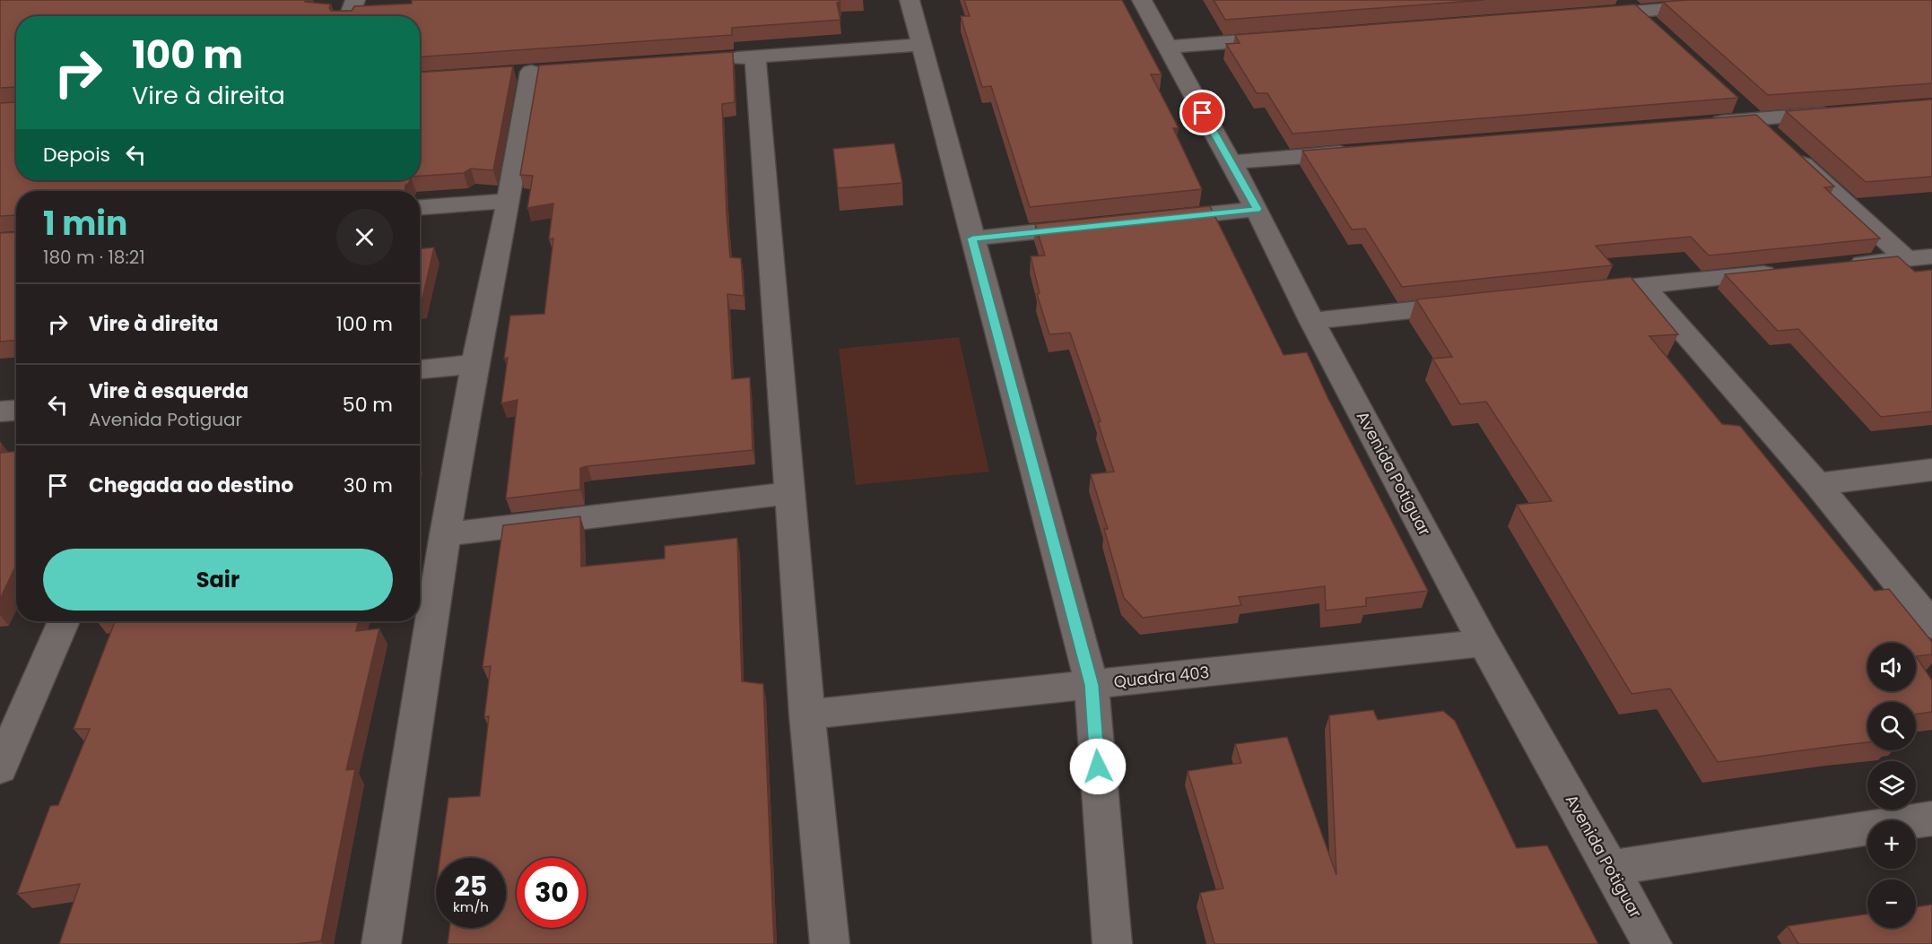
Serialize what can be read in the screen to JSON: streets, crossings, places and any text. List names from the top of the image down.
{
  "streets": {
    "street": ["Avenida Potiguar", "Quadra 403"]
  },
  "crossings": [
    ["Avenida Potiguar", "Quadra 403"]
  ],
  "page": {
    "turn": ["100 m", "Vire à direita"],
    "then": "Depois",
    "heading": ["1 min", "180 m · 18:21"],
    "list": [
      {
        "name": "Vire à direita",
        "value": "100 m"
      },
      {
        "name": "Vire à esquerda",
        "note": "Avenida Potiguar",
        "value": "50 m"
      },
      {
        "name": "Chegada ao destino",
        "value": "30 m"
      }
    ],
    "buttons": "Sair",
    "map_buttons": ["+", "−"],
    "speed": "25 km/h",
    "limit": "30"
  }
}
